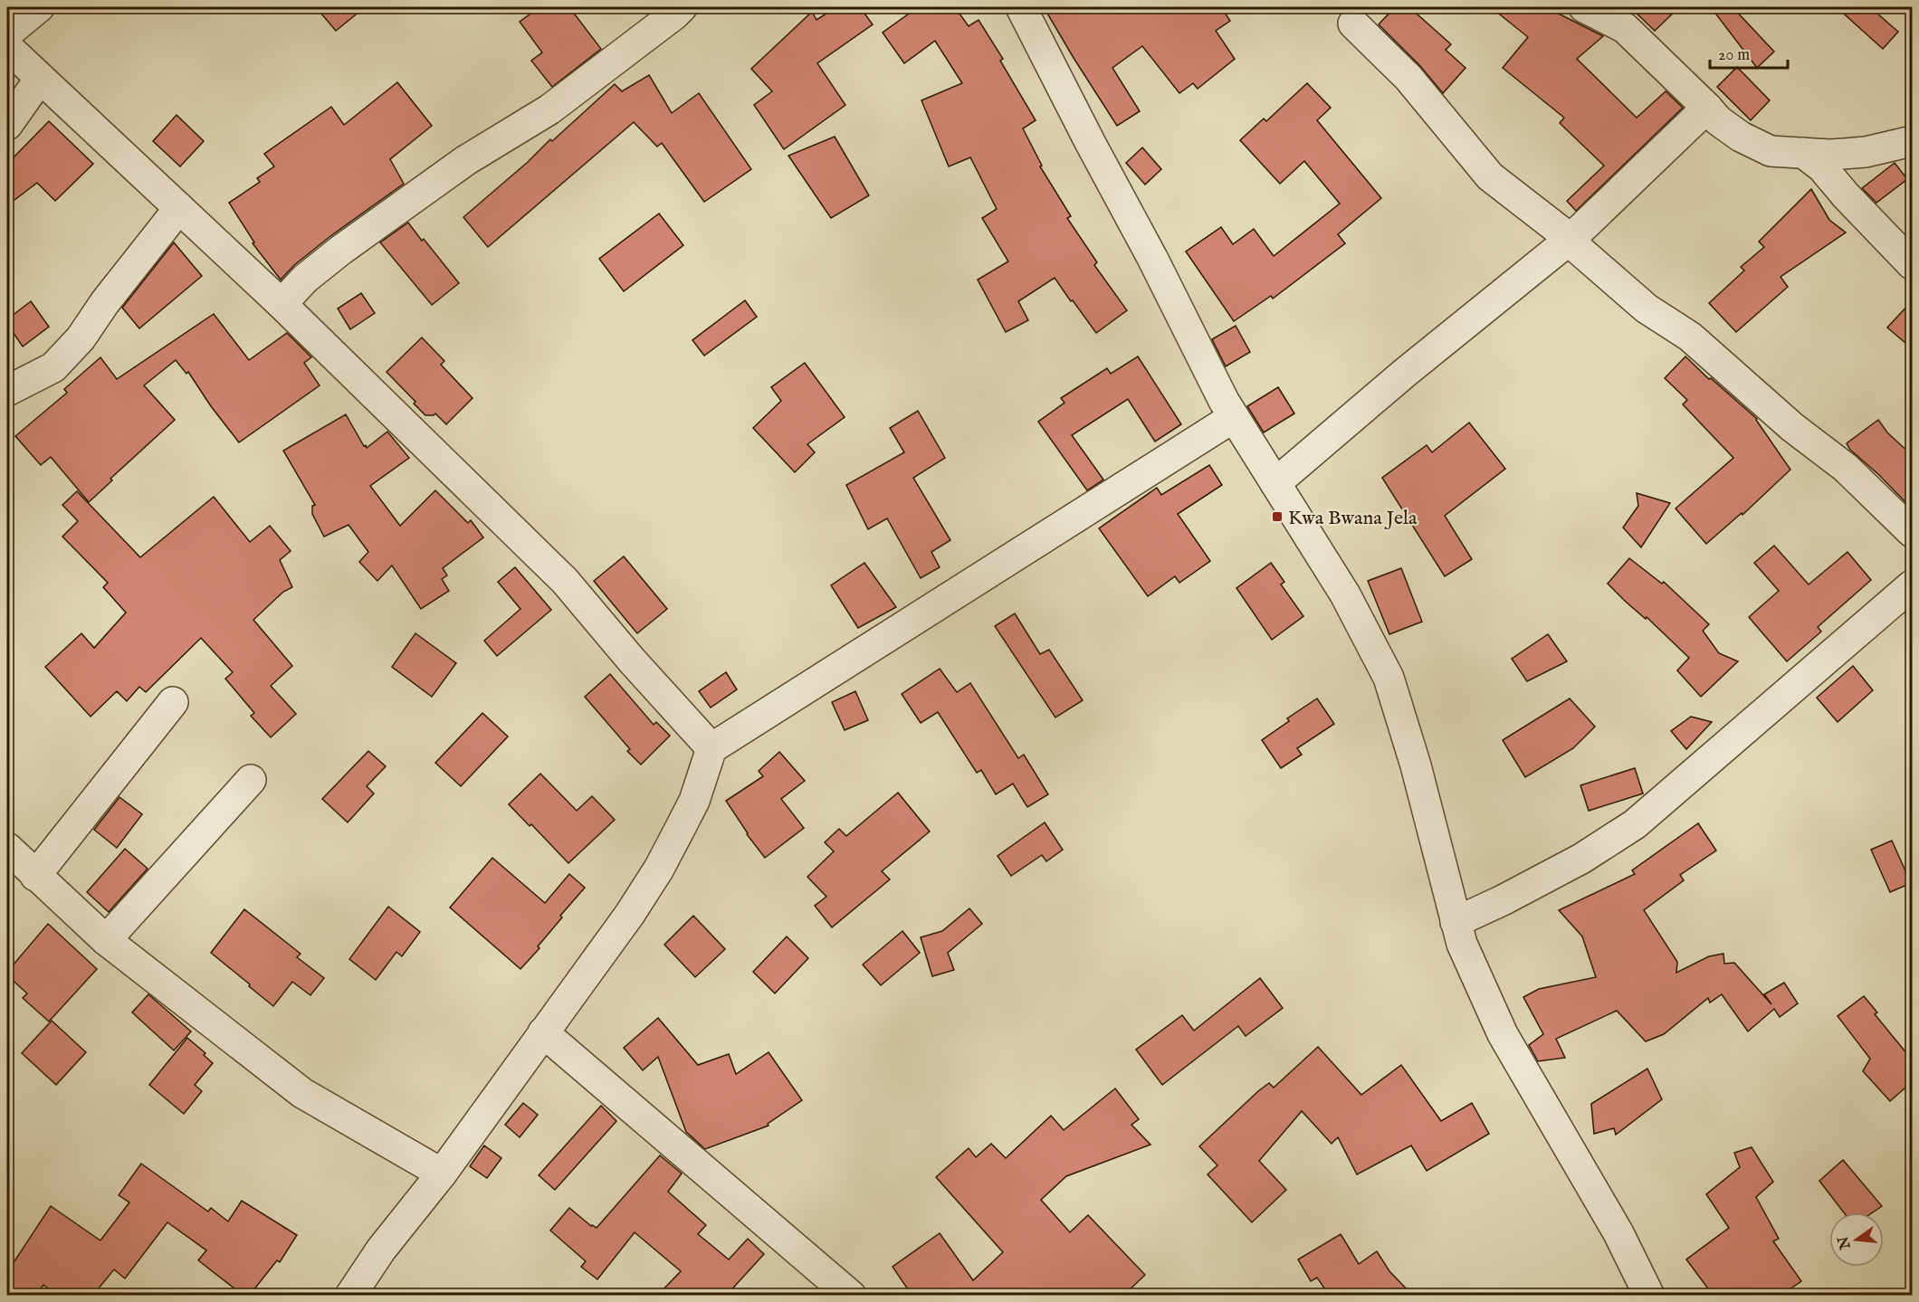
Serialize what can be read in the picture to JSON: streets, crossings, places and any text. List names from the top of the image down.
{
  "places": {
    "transit": ["Kwa Bwana Jela"]
  },
  "scale_bar": "20 m",
  "north": "left"
}
